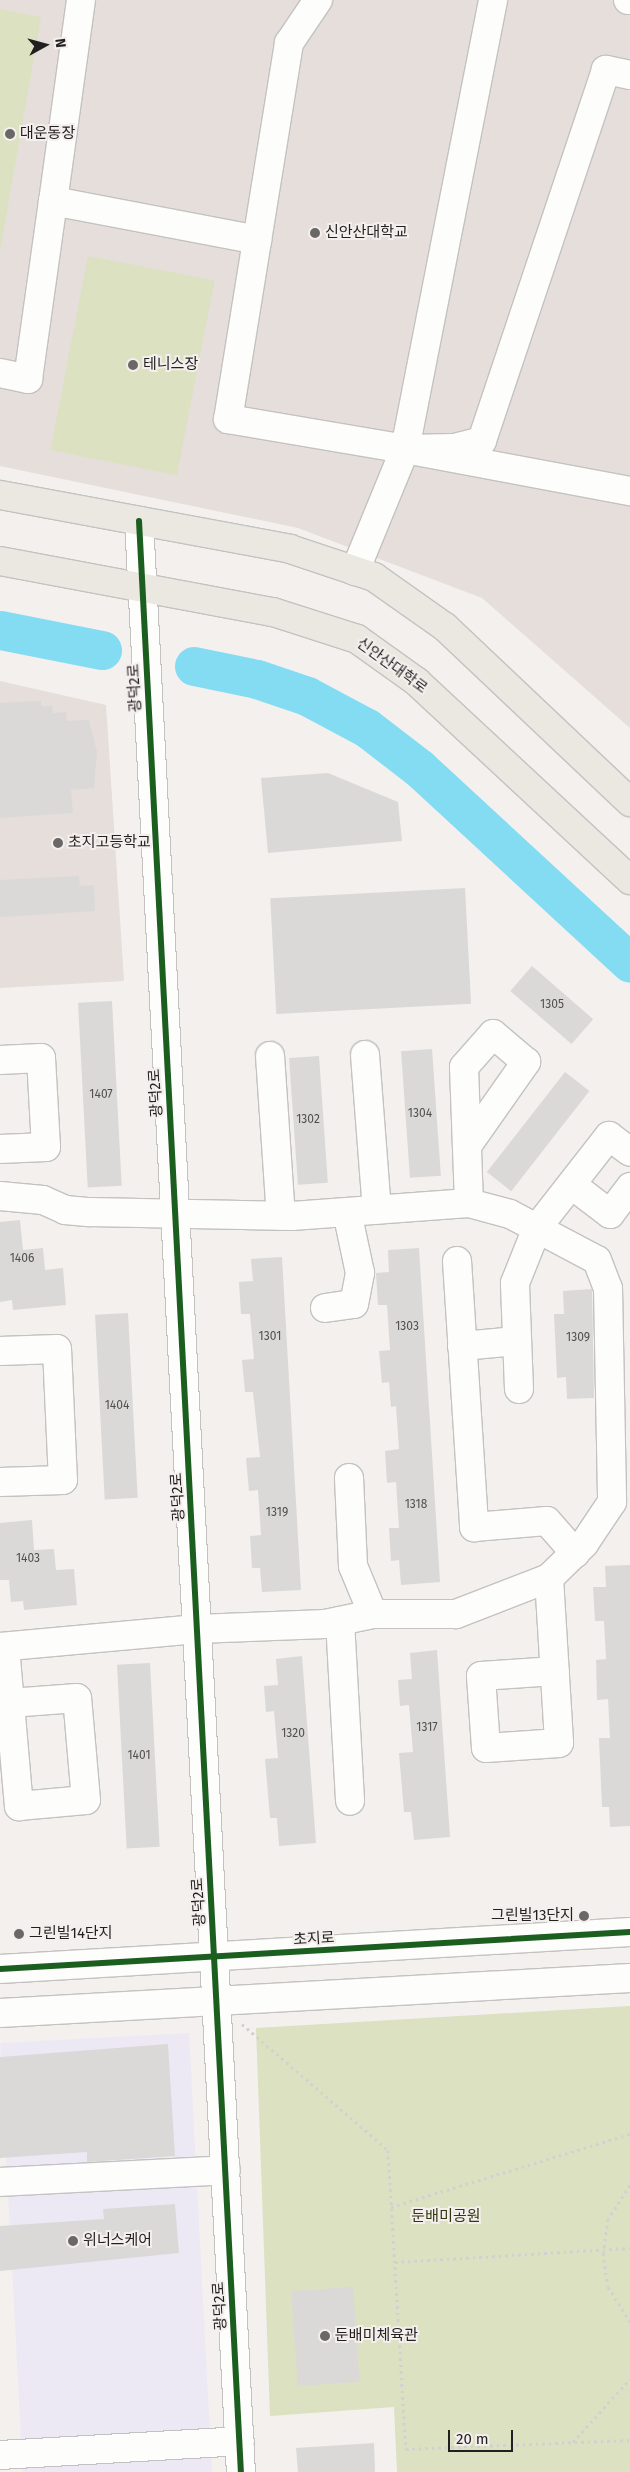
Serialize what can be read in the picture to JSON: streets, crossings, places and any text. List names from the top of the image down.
{
  "streets": {
    "main road": ["신안산대학로"],
    "street": ["광덕2로", "초지로"]
  },
  "crossings": [
    ["신안산대학로", "광덕2로"],
    ["광덕2로", "초지로"]
  ],
  "parks": ["둔배미공원"],
  "places": [
    "대운동장",
    "신안산대학교",
    "테니스장",
    "초지고등학교",
    "그린빌13단지",
    "그린빌14단지",
    "위너스케어",
    "둔배미체육관"
  ],
  "house_numbers": [
    "1305",
    "1407",
    "1304",
    "1302",
    "1406",
    "1303",
    "1301",
    "1309",
    "1404",
    "1318",
    "1319",
    "1403",
    "1317",
    "1320",
    "1401"
  ],
  "scale_bar": "20 m",
  "north": "right"
}
